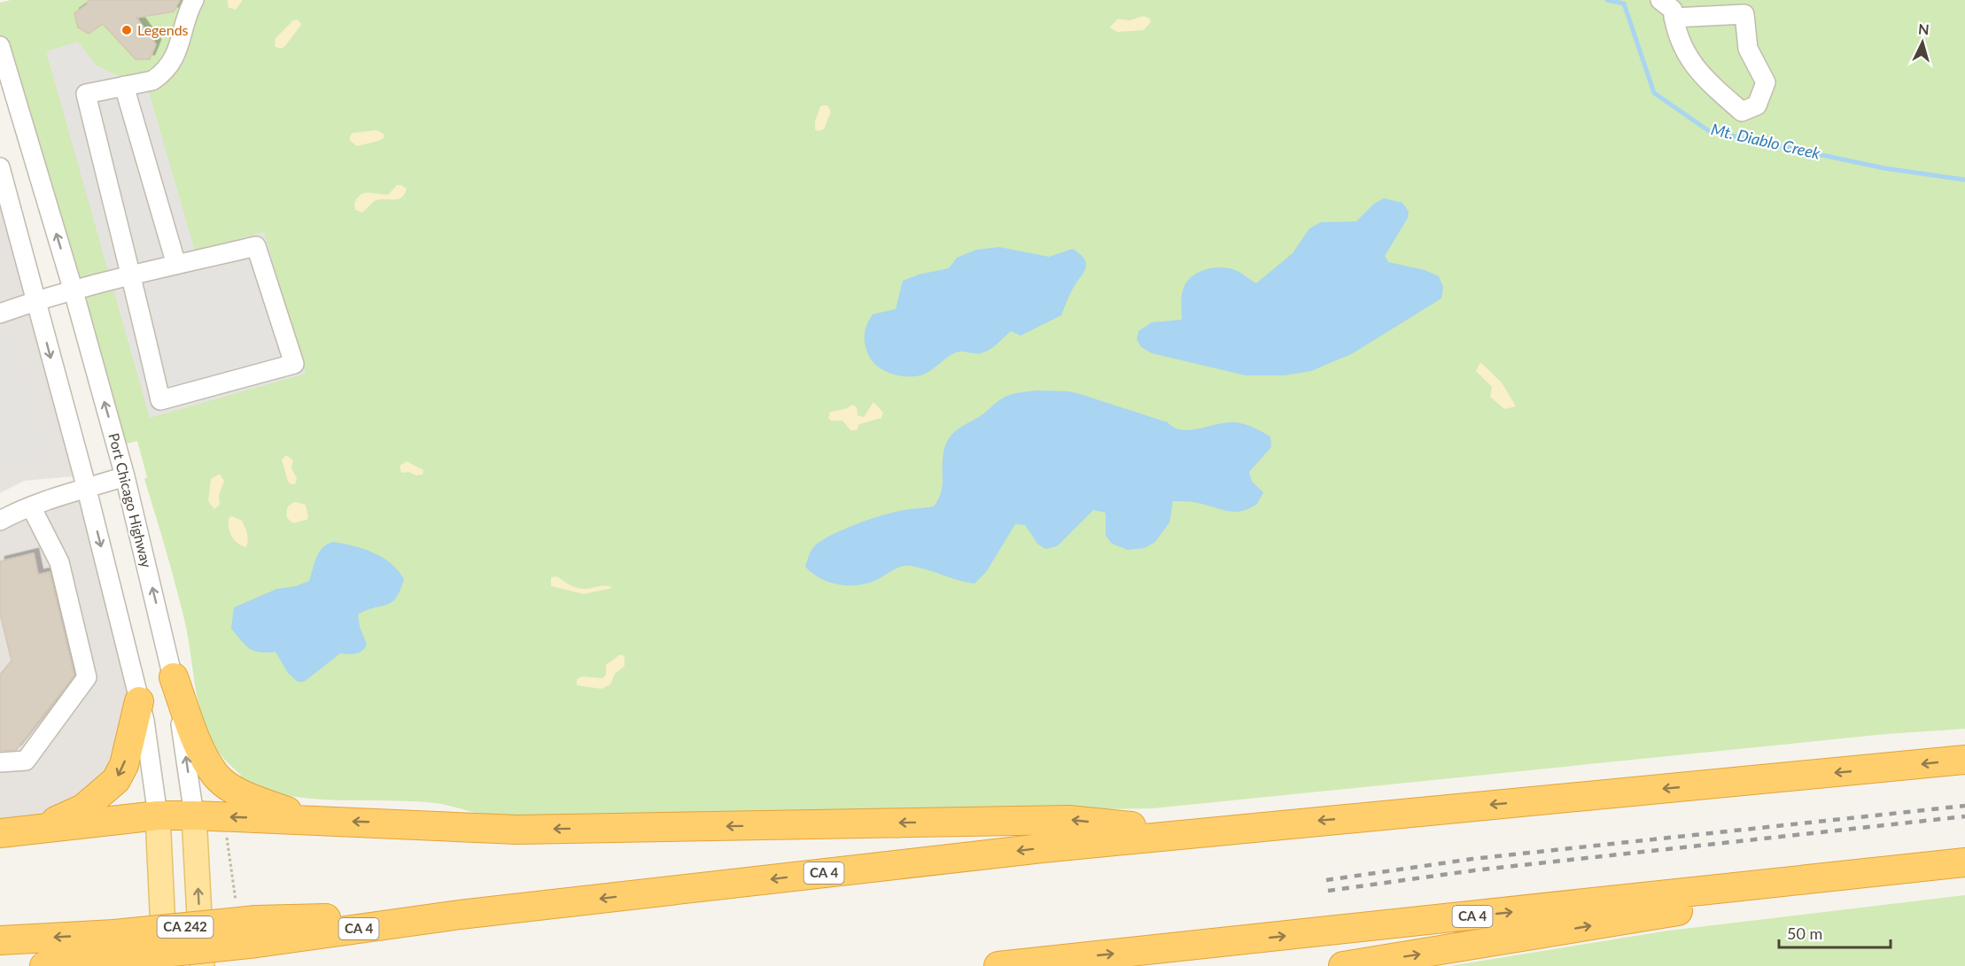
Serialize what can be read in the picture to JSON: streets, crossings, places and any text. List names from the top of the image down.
{
  "streets": {
    "highway": ["CA 4", "CA 242"],
    "main road": ["Port Chicago Highway"]
  },
  "crossings": [
    ["CA 4", "CA 242"]
  ],
  "water": ["Mt. Diablo Creek"],
  "places": ["Legends"],
  "scale_bar": "50 m",
  "north": "top"
}
